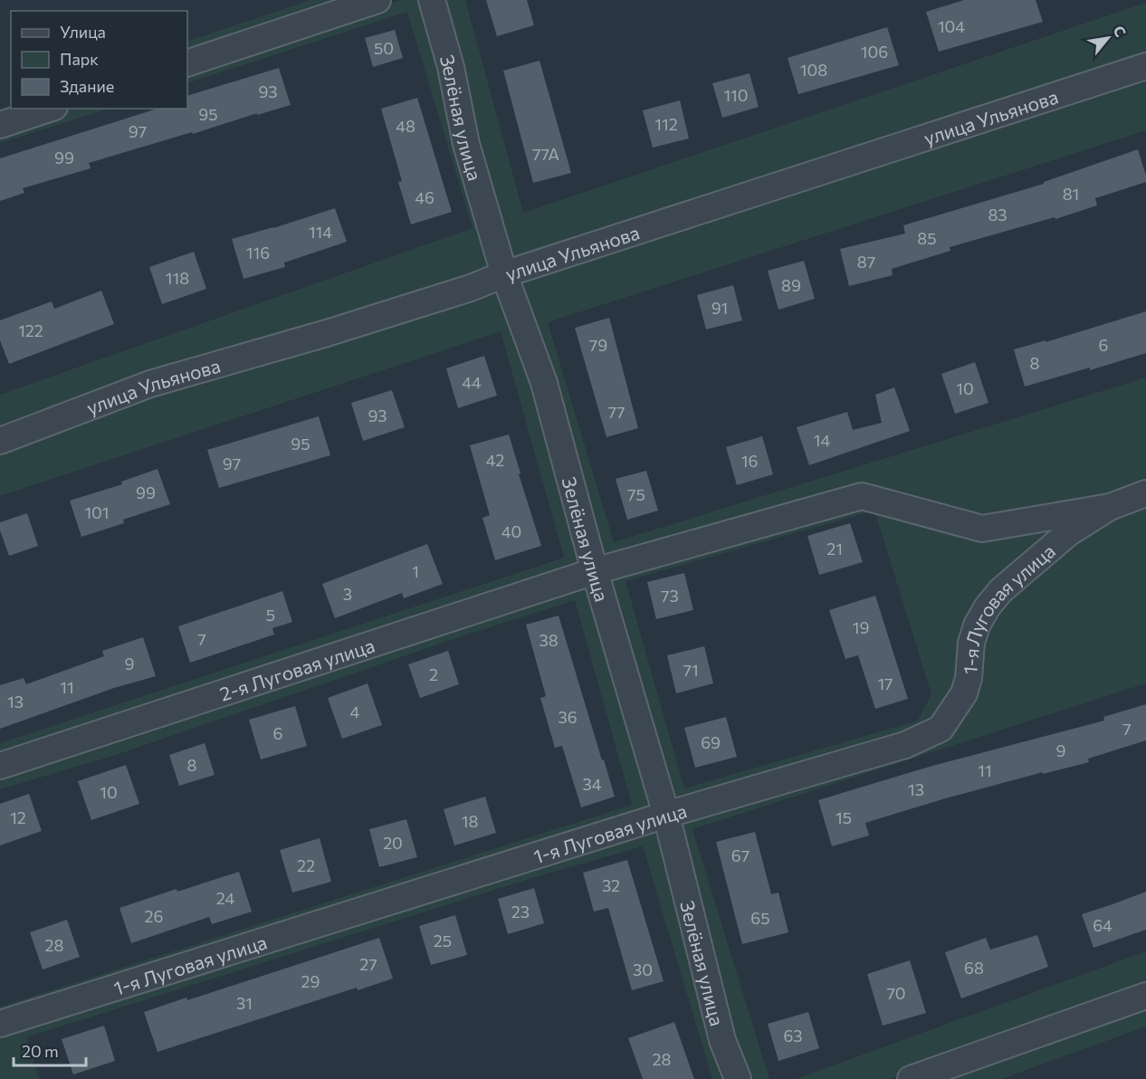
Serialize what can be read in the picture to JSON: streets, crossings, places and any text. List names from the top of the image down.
{
  "streets": {
    "street": [
      "улица Ульянова",
      "Зелёная улица",
      "1-я Луговая улица",
      "2-я Луговая улица"
    ]
  },
  "crossings": [
    ["улица Ульянова", "Зелёная улица"],
    ["Зелёная улица", "1-я Луговая улица"],
    ["Зелёная улица", "2-я Луговая улица"],
    ["1-я Луговая улица", "2-я Луговая улица"]
  ],
  "house_numbers": [
    "104",
    "50",
    "106",
    "108",
    "93",
    "110",
    "95",
    "112",
    "48",
    "97",
    "77А",
    "99",
    "81",
    "46",
    "83",
    "114",
    "85",
    "116",
    "87",
    "118",
    "89",
    "91",
    "122",
    "79",
    "6",
    "8",
    "44",
    "10",
    "77",
    "93",
    "14",
    "95",
    "42",
    "16",
    "97",
    "99",
    "75",
    "101",
    "40",
    "21",
    "1",
    "3",
    "73",
    "5",
    "19",
    "7",
    "38",
    "9",
    "71",
    "2",
    "17",
    "11",
    "13",
    "4",
    "36",
    "7",
    "6",
    "69",
    "9",
    "8",
    "11",
    "34",
    "13",
    "10",
    "12",
    "15",
    "18",
    "20",
    "67",
    "22",
    "32",
    "24",
    "23",
    "26",
    "65",
    "64",
    "25",
    "28",
    "27",
    "68",
    "30",
    "29",
    "70",
    "31",
    "63",
    "28"
  ],
  "legend": ["Улица", "Парк", "Здание"],
  "scale_bar": "20 m",
  "north": "top right"
}
